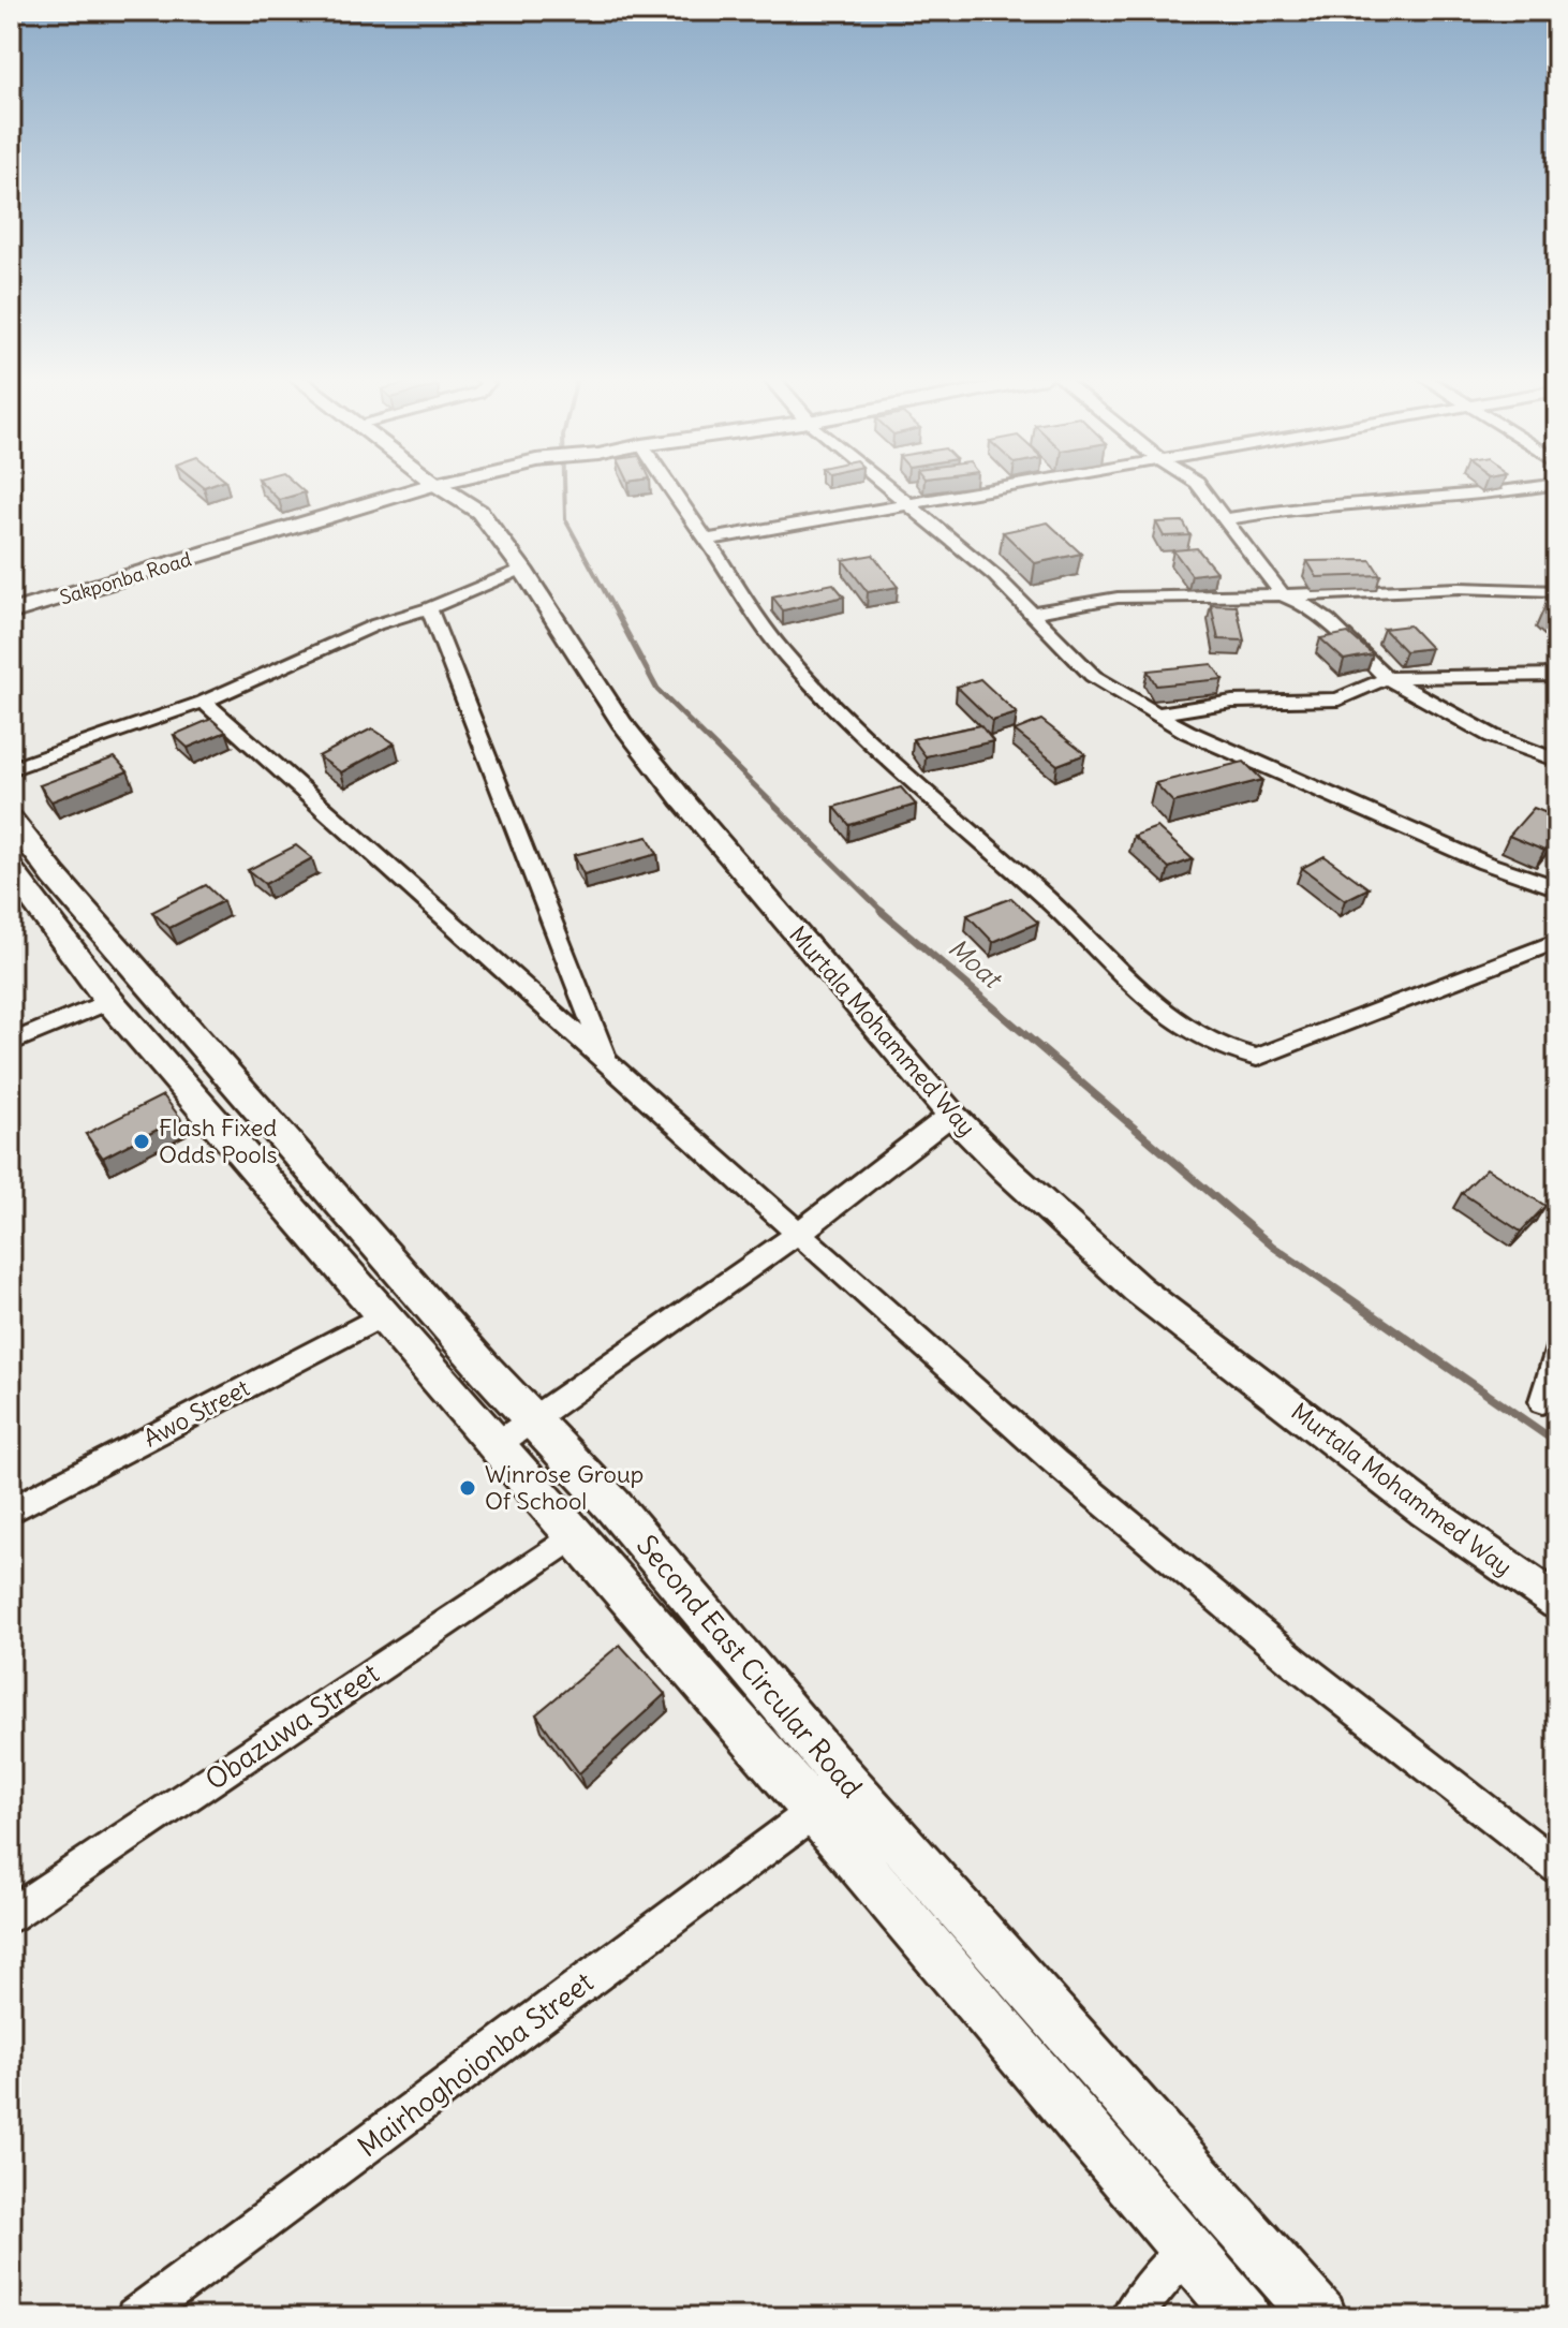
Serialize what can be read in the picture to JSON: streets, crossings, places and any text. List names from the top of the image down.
{
  "streets": {
    "main road": ["Sakponba Road", "Second East Circular Road"],
    "street": [
      "Murtala Mohammed Way",
      "Awo Street",
      "Obazuwa Street",
      "Mairhoghoionba Street"
    ]
  },
  "crossings": [
    ["Awo Street", "Second East Circular Road"],
    ["Second East Circular Road", "Obazuwa Street"],
    ["Second East Circular Road", "Mairhoghoionba Street"]
  ],
  "water": ["Moat"],
  "places": ["Flash Fixed Odds Pools", "Winrose Group Of School"]
}
